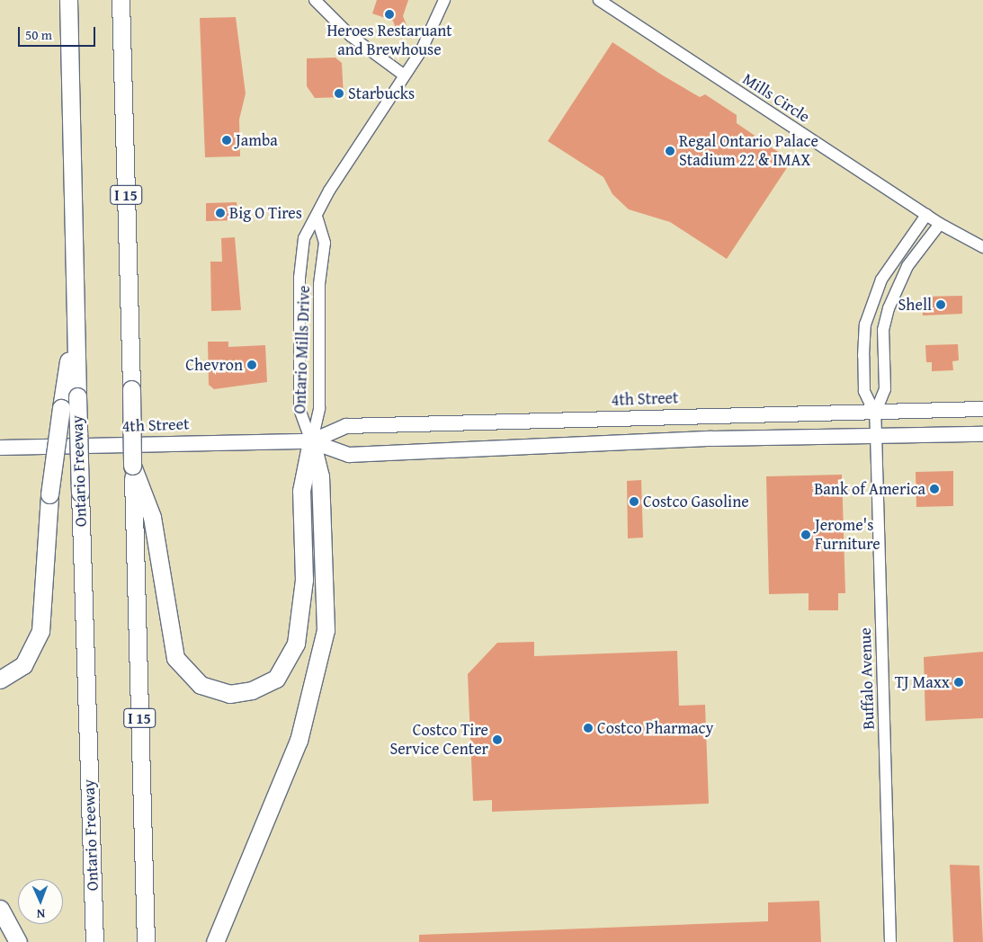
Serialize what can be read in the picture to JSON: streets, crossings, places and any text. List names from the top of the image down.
{
  "streets": {
    "highway": ["I 15", "Ontario Freeway"],
    "main road": ["4th Street"],
    "street": ["Mills Circle", "Ontario Mills Drive", "Buffalo Avenue"]
  },
  "crossings": [
    ["Ontario Mills Drive", "4th Street"],
    ["4th Street", "Buffalo Avenue"]
  ],
  "places": [
    "Heroes Restaruant and Brewhouse",
    "Starbucks",
    "Jamba",
    "Regal Ontario Palace Stadium 22 & IMAX",
    "Big O Tires",
    "Shell",
    "Chevron",
    "Bank of America",
    "Costco Gasoline",
    "Jerome's Furniture",
    "TJ Maxx",
    "Costco Pharmacy",
    "Costco Tire Service Center"
  ],
  "scale_bar": "50 m",
  "north": "bottom"
}
